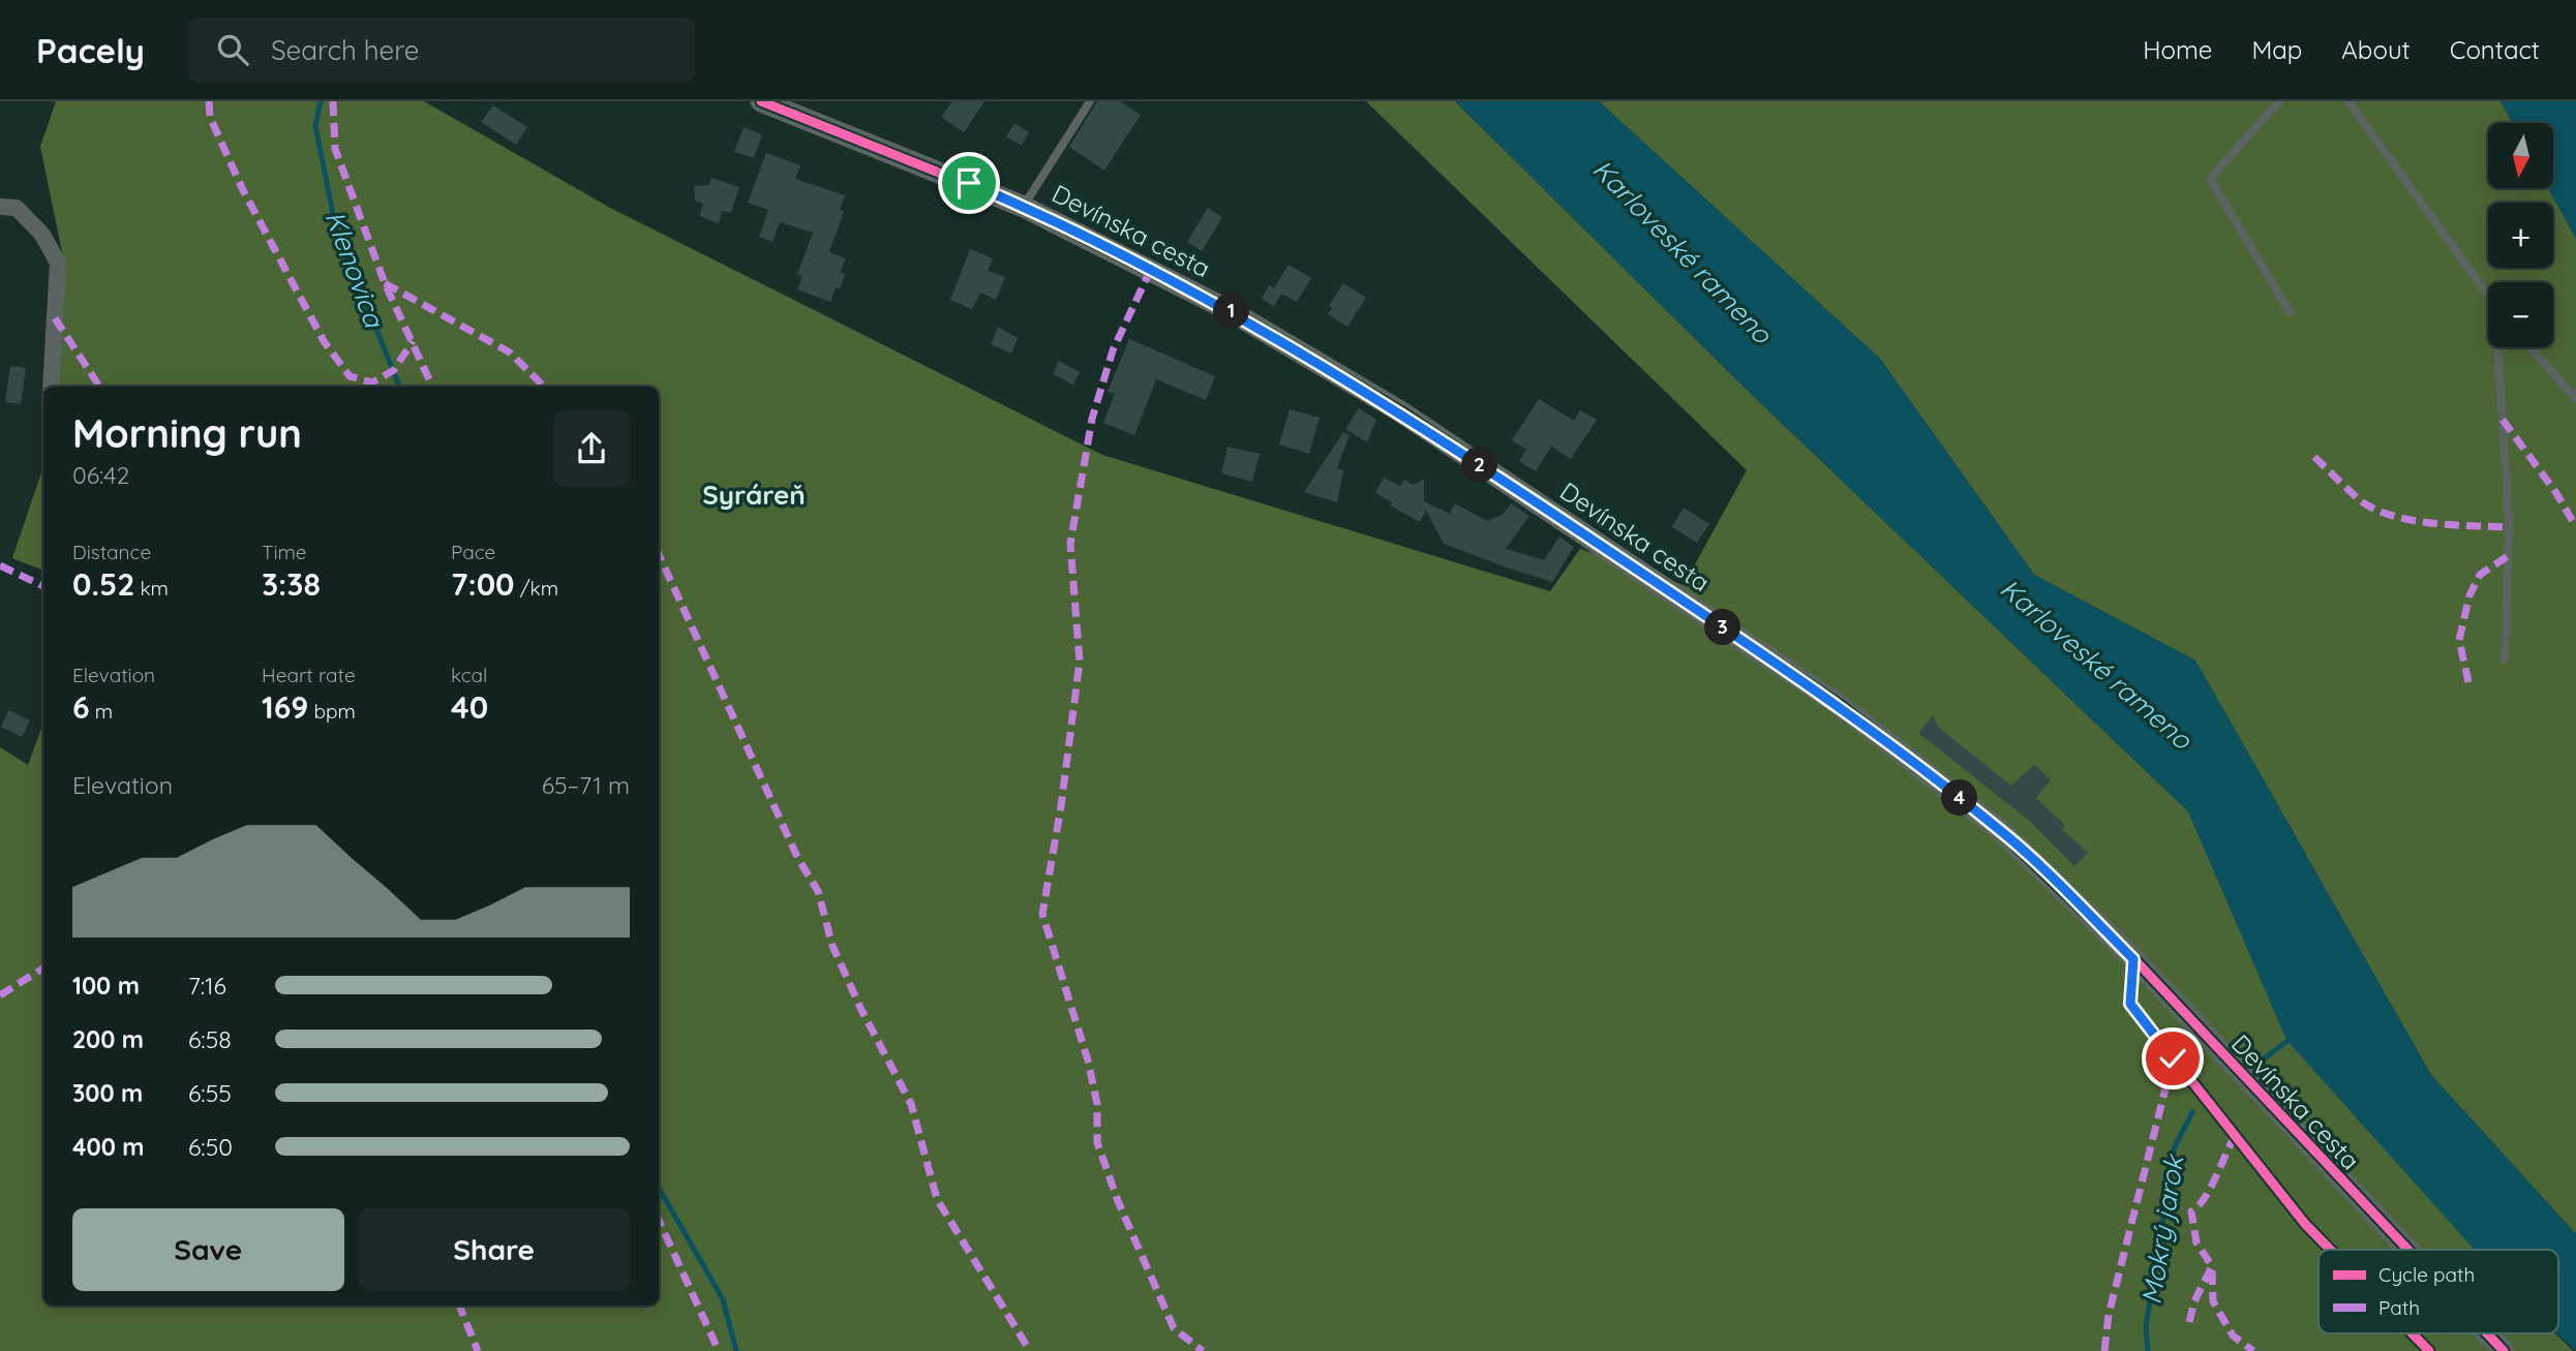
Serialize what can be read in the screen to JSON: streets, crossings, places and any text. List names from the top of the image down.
{
  "streets": {
    "street": ["Devínska cesta"]
  },
  "districts": ["Syráreň"],
  "water": ["Karloveské rameno", "Klenovica", "Mokrý jarok"],
  "legend": ["Cycle path", "Path"],
  "north": "bottom",
  "page": {
    "header": "Pacely",
    "search": "Search here",
    "nav": [
      "Home",
      "Map",
      "About",
      "Contact"
    ],
    "map_buttons": ["+", "−"],
    "pins": [
      "1",
      "2",
      "3",
      "4"
    ],
    "heading": ["Morning run", "06:42"],
    "stats": [
      ["Distance", "0.52 km"],
      ["Time", "3:38"],
      ["Pace", "7:00 /km"],
      ["Elevation", "6 m"],
      ["Heart rate", "169 bpm"],
      ["kcal", "40"]
    ],
    "chart": ["Elevation", "65–71 m"],
    "list": [
      {
        "name": "100 m",
        "note": "7:16"
      },
      {
        "name": "200 m",
        "note": "6:58"
      },
      {
        "name": "300 m",
        "note": "6:55"
      },
      {
        "name": "400 m",
        "note": "6:50"
      }
    ],
    "buttons": ["Save", "Share"]
  }
}
